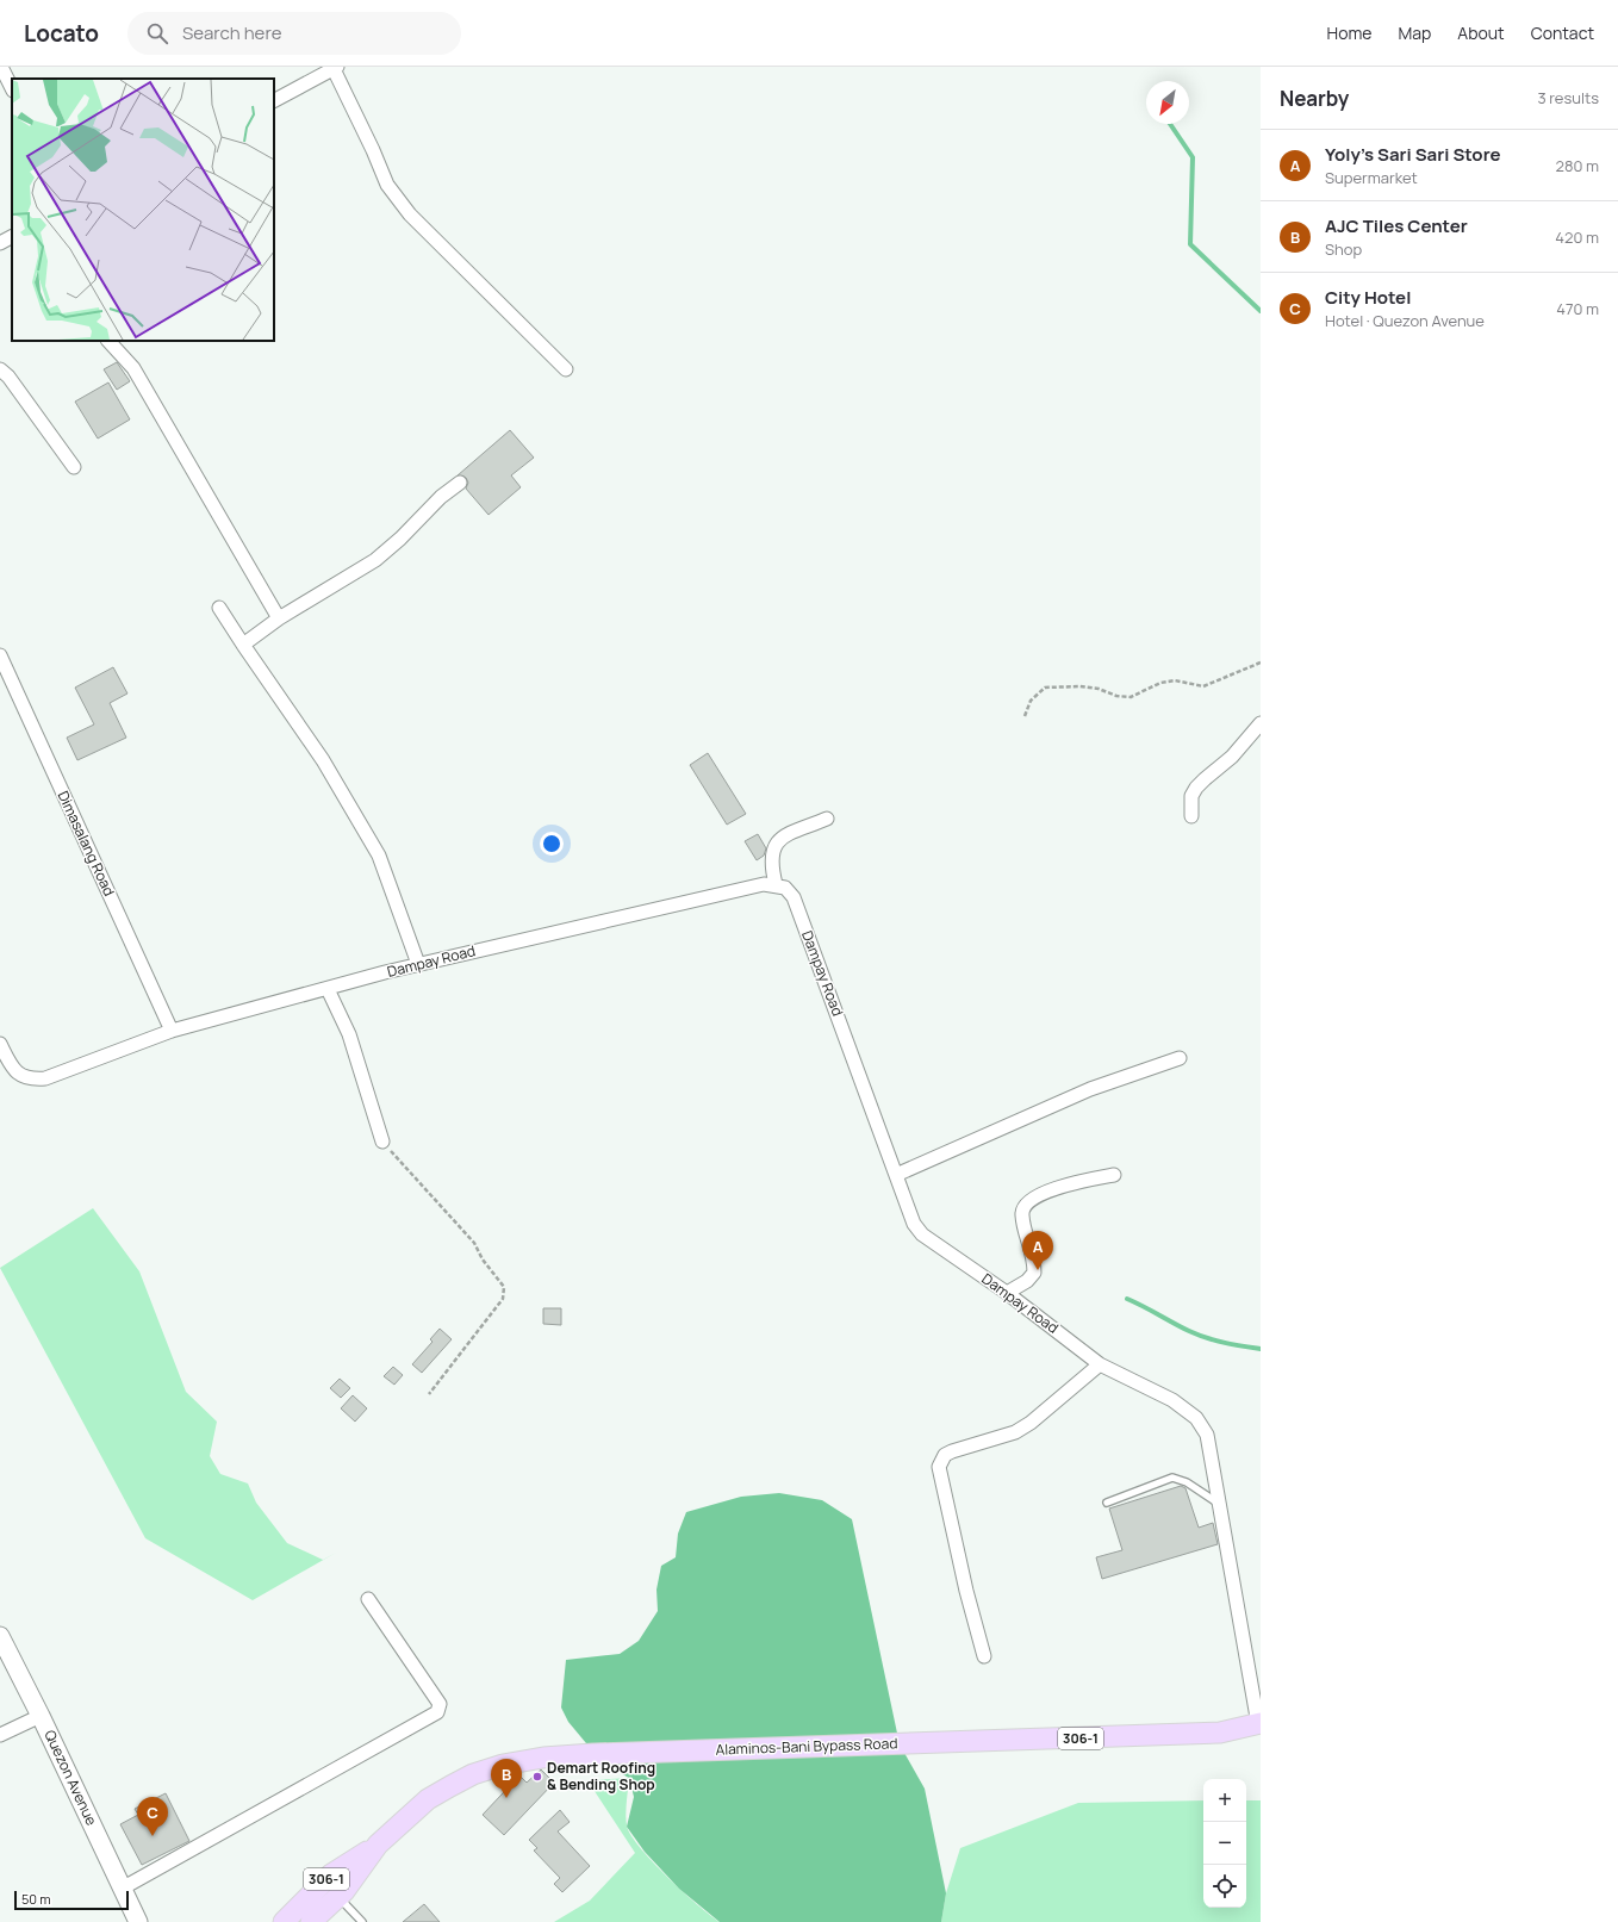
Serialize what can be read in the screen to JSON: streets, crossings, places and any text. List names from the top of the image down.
{
  "streets": {
    "main road": ["306-1", "Alaminos-Bani Bypass Road", "Quezon Avenue"],
    "street": ["Dimasalang Road", "Dampay Road"]
  },
  "crossings": [
    ["Dimasalang Road", "Dampay Road"],
    ["Dampay Road", "Alaminos-Bani Bypass Road"]
  ],
  "places": ["Demart Roofing & Bending Shop"],
  "scale_bar": "50 m",
  "north": "bottom left",
  "page": {
    "header": "Locato",
    "search": "Search here",
    "nav": [
      "Home",
      "Map",
      "About",
      "Contact"
    ],
    "heading": ["Nearby", "3 results"],
    "list": [
      {
        "mark": "A",
        "name": "Yoly's Sari Sari Store",
        "note": "Supermarket",
        "value": "280 m"
      },
      {
        "mark": "B",
        "name": "AJC Tiles Center",
        "note": "Shop",
        "value": "420 m"
      },
      {
        "mark": "C",
        "name": "City Hotel",
        "note": "Hotel · Quezon Avenue",
        "value": "470 m"
      }
    ],
    "pins": ["A", "B", "C"],
    "map_buttons": ["+", "−"],
    "scale": "50 m"
  }
}
